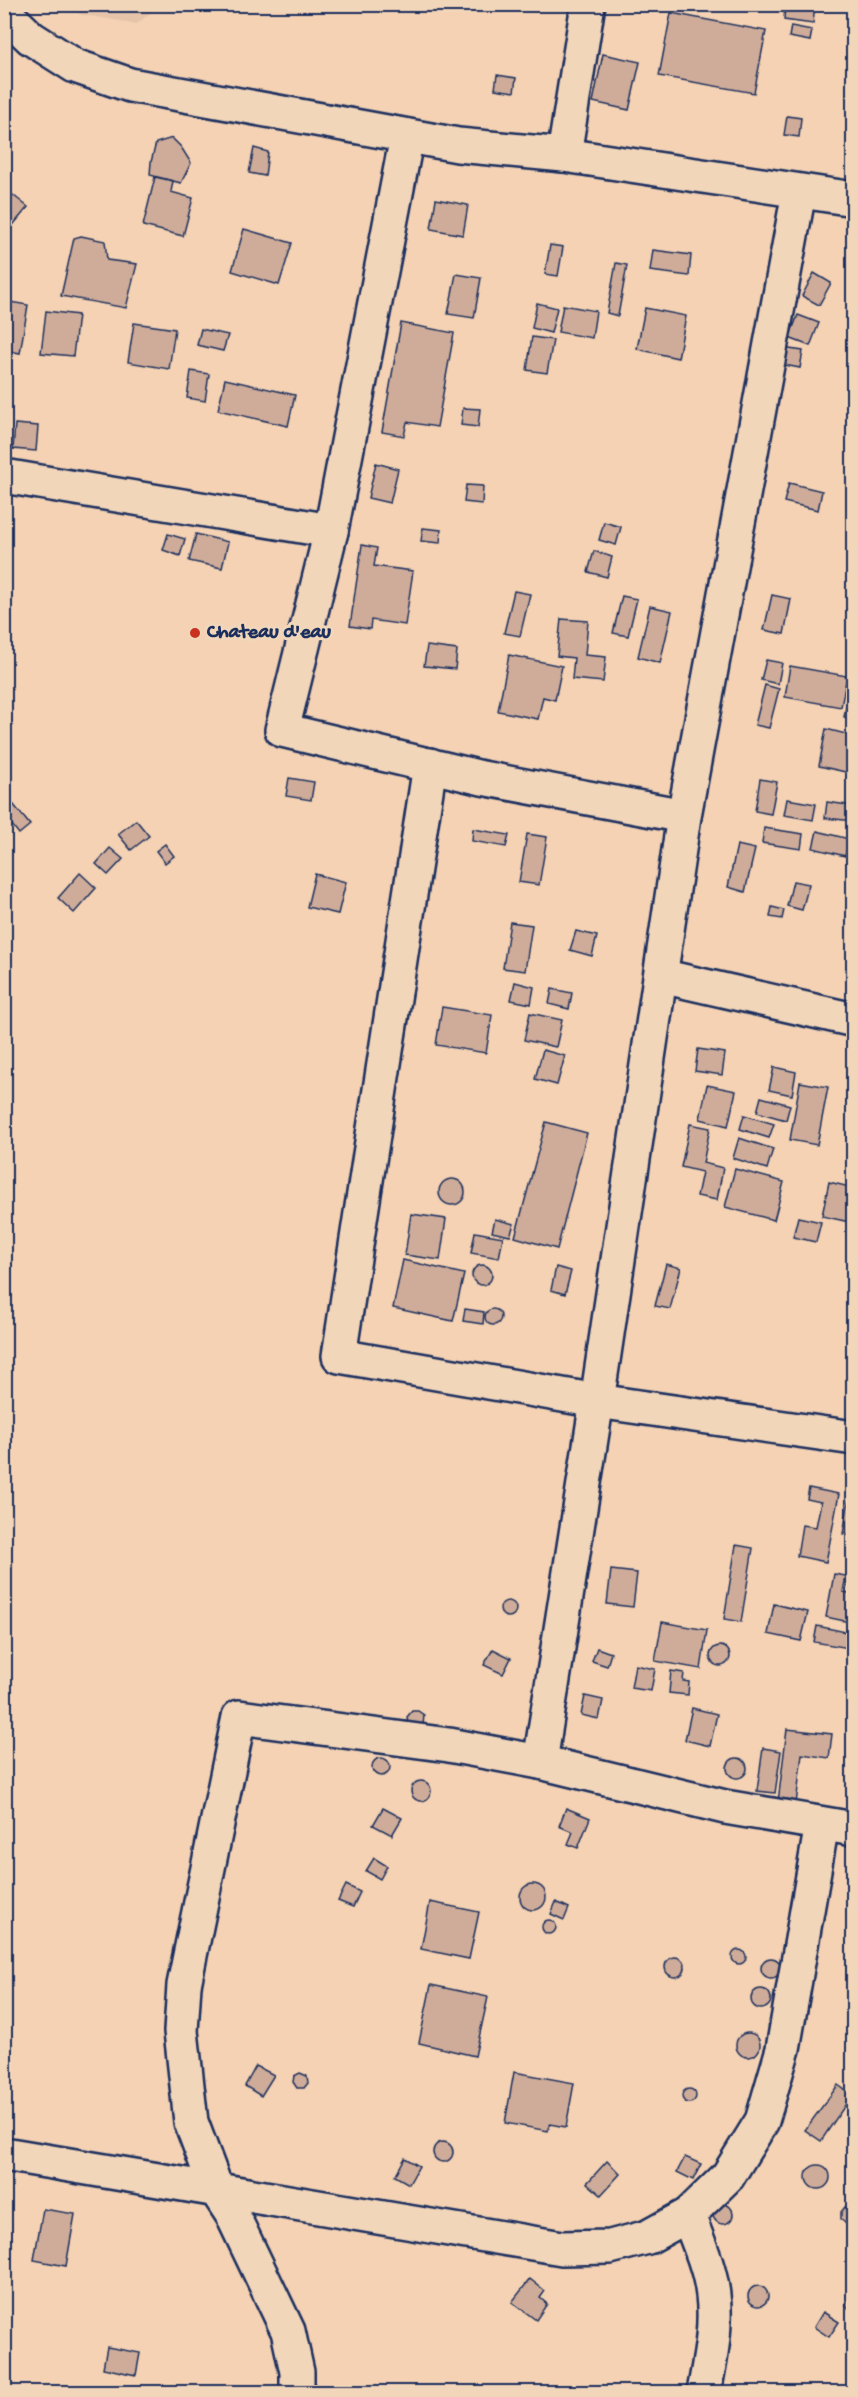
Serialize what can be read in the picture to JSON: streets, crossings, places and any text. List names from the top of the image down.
{
  "places": ["Chateau d'eau"]
}
